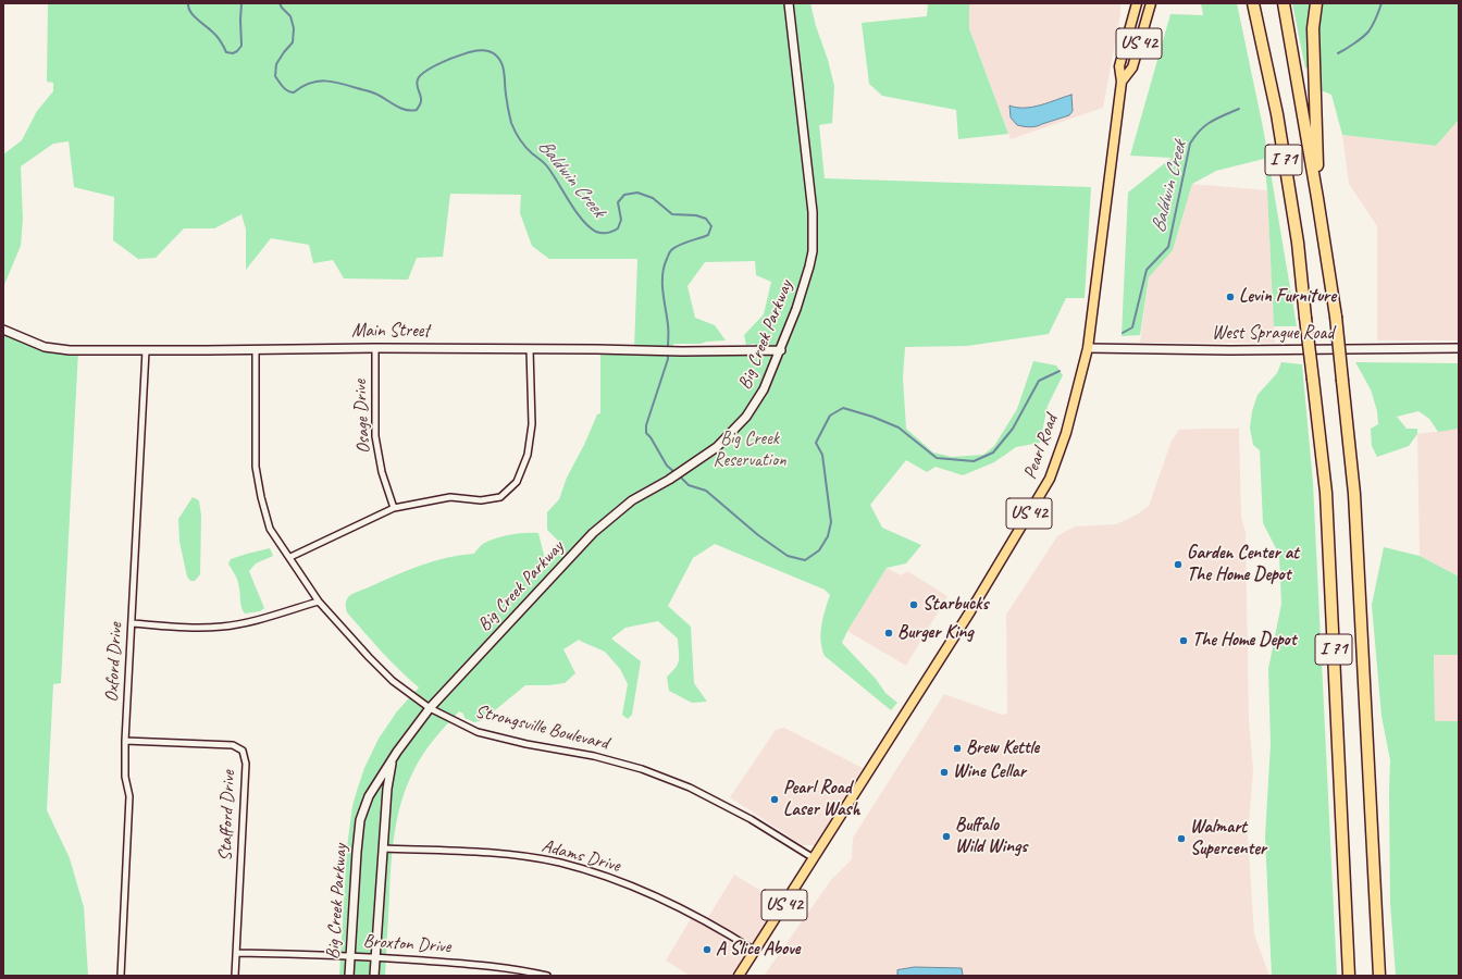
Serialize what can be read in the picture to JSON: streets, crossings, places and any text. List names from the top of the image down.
{
  "streets": {
    "highway": ["I 71"],
    "main road": ["US 42", "Pearl Road"],
    "street": [
      "Main Street",
      "West Sprague Road",
      "Big Creek Parkway",
      "Osage Drive",
      "Oxford Drive",
      "Strongsville Boulevard",
      "Stafford Drive",
      "Adams Drive",
      "Broxton Drive"
    ]
  },
  "crossings": [
    ["Main Street", "Big Creek Parkway"],
    ["Main Street", "Osage Drive"],
    ["Main Street", "Oxford Drive"],
    ["Main Street", "Strongsville Boulevard"],
    ["West Sprague Road", "Pearl Road"],
    ["Big Creek Parkway", "Strongsville Boulevard"],
    ["Big Creek Parkway", "Adams Drive"],
    ["Big Creek Parkway", "Broxton Drive"],
    ["Pearl Road", "Strongsville Boulevard"],
    ["Pearl Road", "Adams Drive"],
    ["Oxford Drive", "Stafford Drive"],
    ["Stafford Drive", "Broxton Drive"]
  ],
  "water": ["Baldwin Creek"],
  "parks": ["Big Creek Reservation"],
  "places": [
    "Levin Furniture",
    "Garden Center at The Home Depot",
    "Starbucks",
    "Burger King",
    "The Home Depot",
    "Brew Kettle",
    "Wine Cellar",
    "Pearl Road Laser Wash",
    "Buffalo Wild Wings",
    "Walmart Supercenter",
    "A Slice Above"
  ]
}
